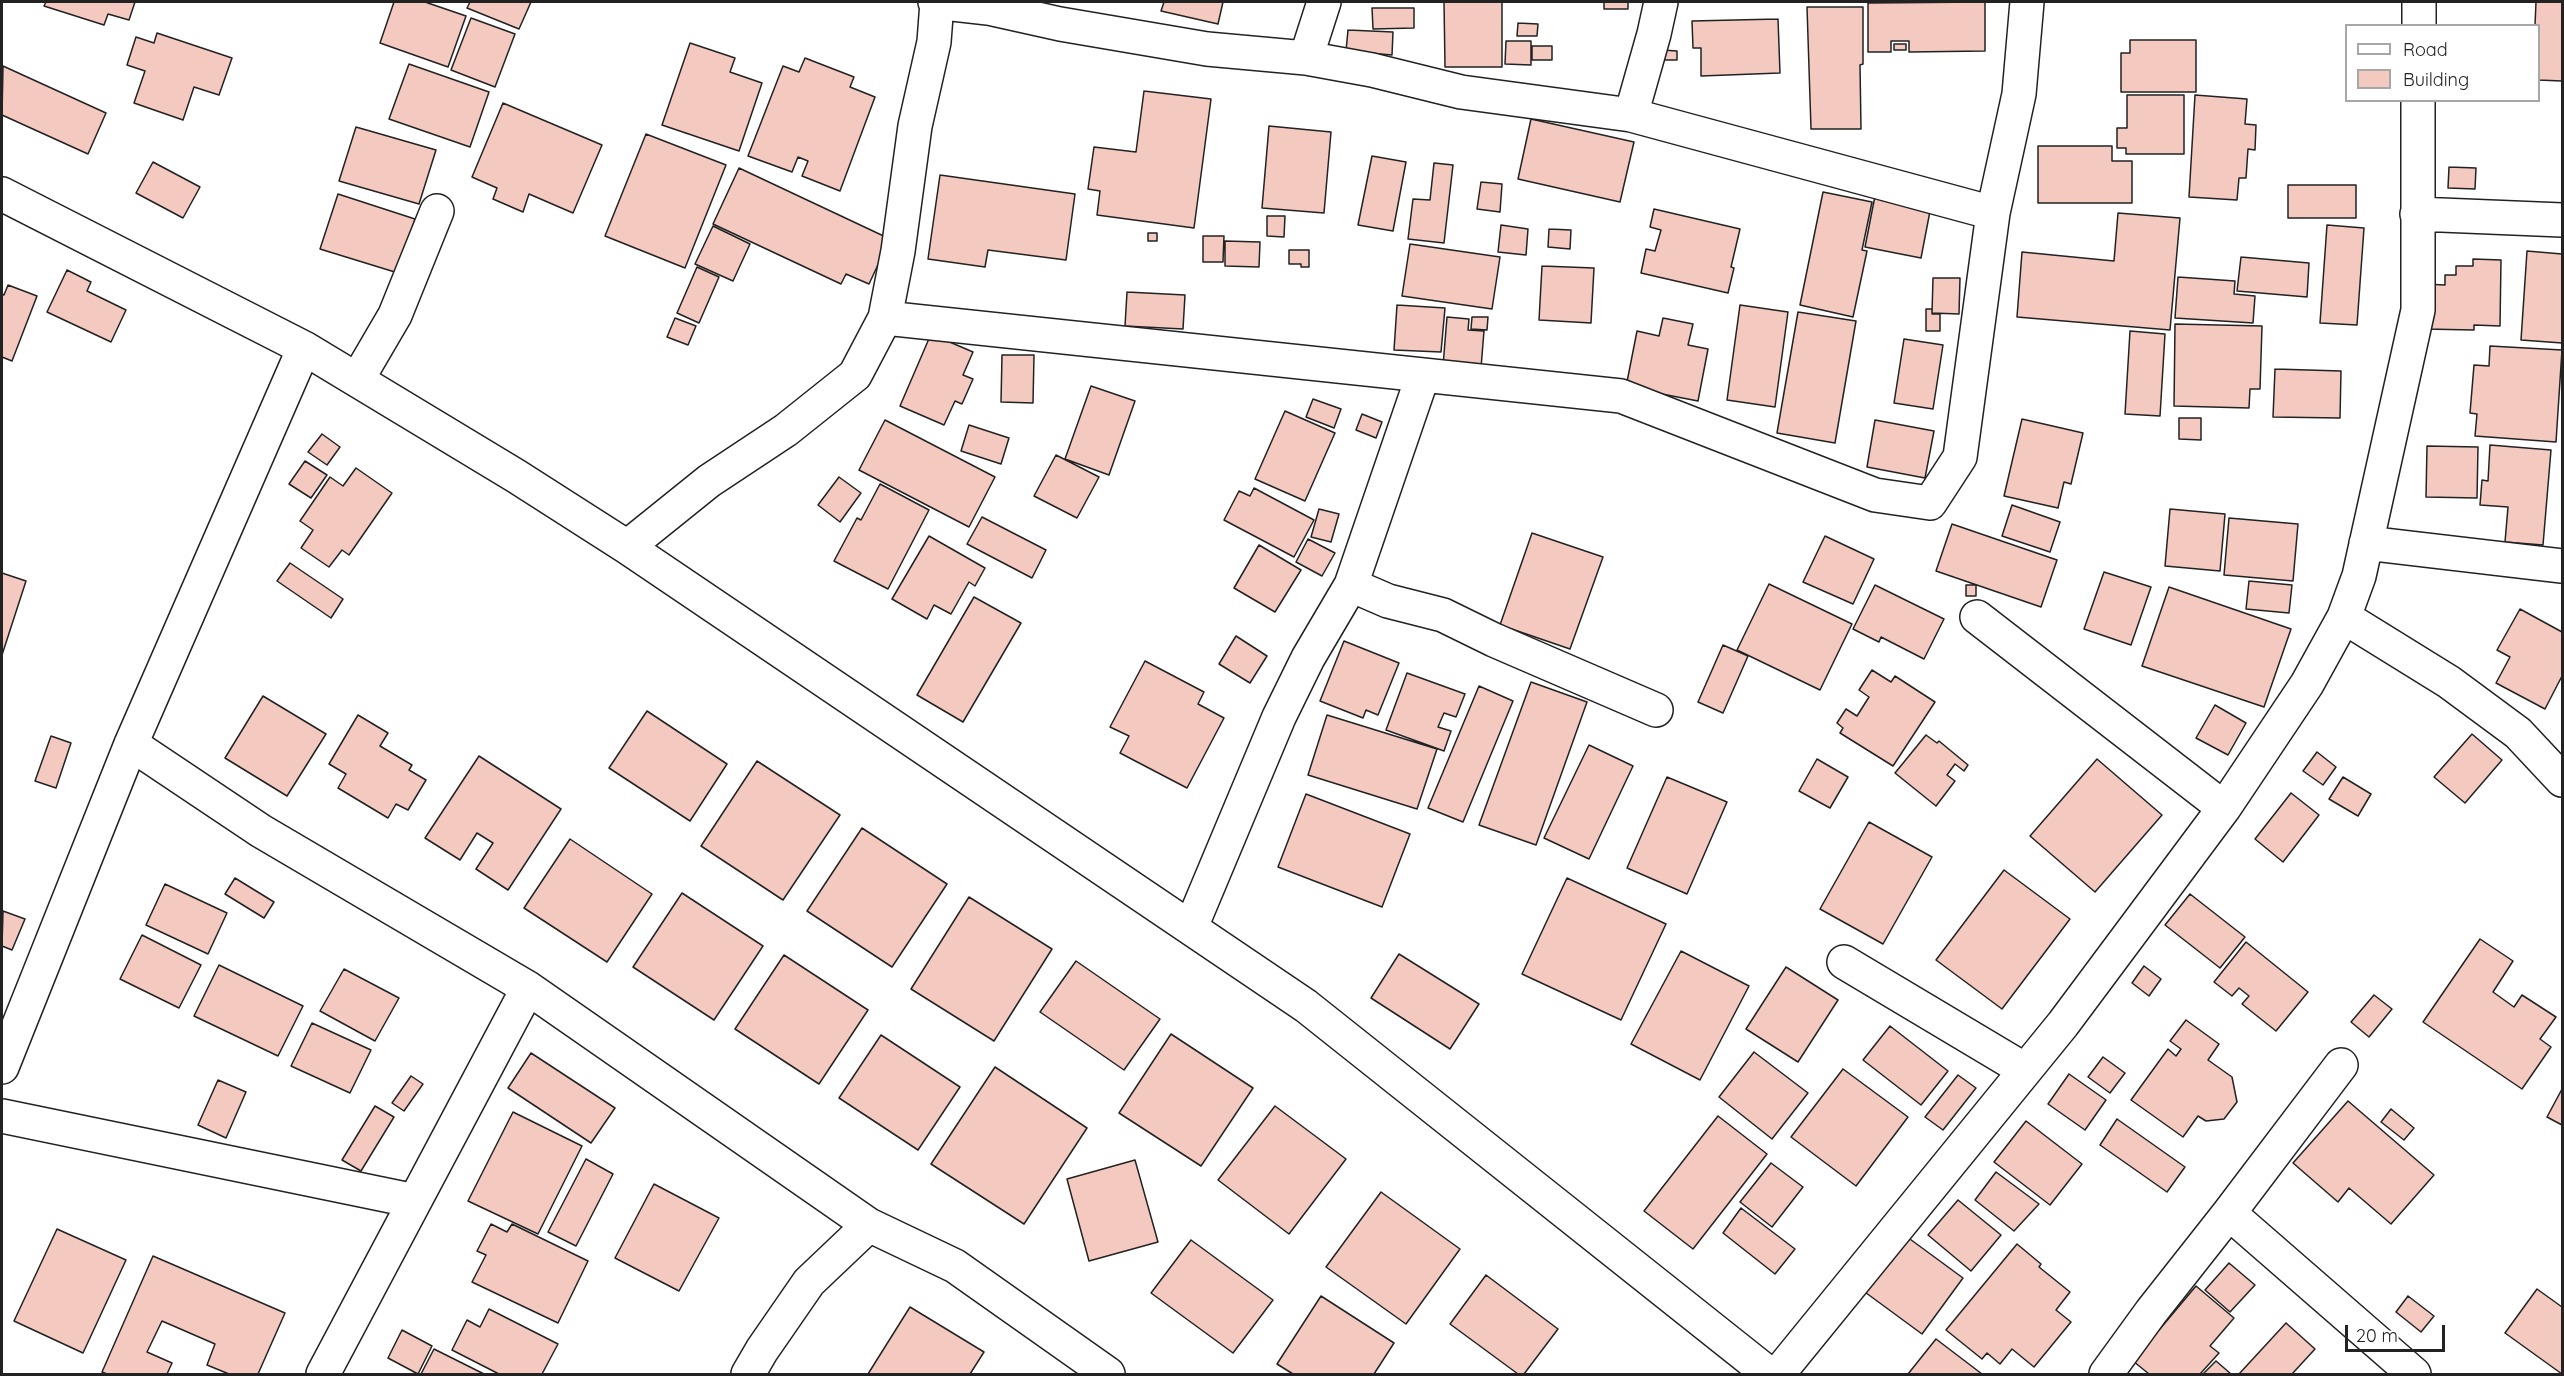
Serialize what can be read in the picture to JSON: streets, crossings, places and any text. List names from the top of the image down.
{
  "legend": ["Road", "Building"],
  "scale_bar": "20 m"
}
